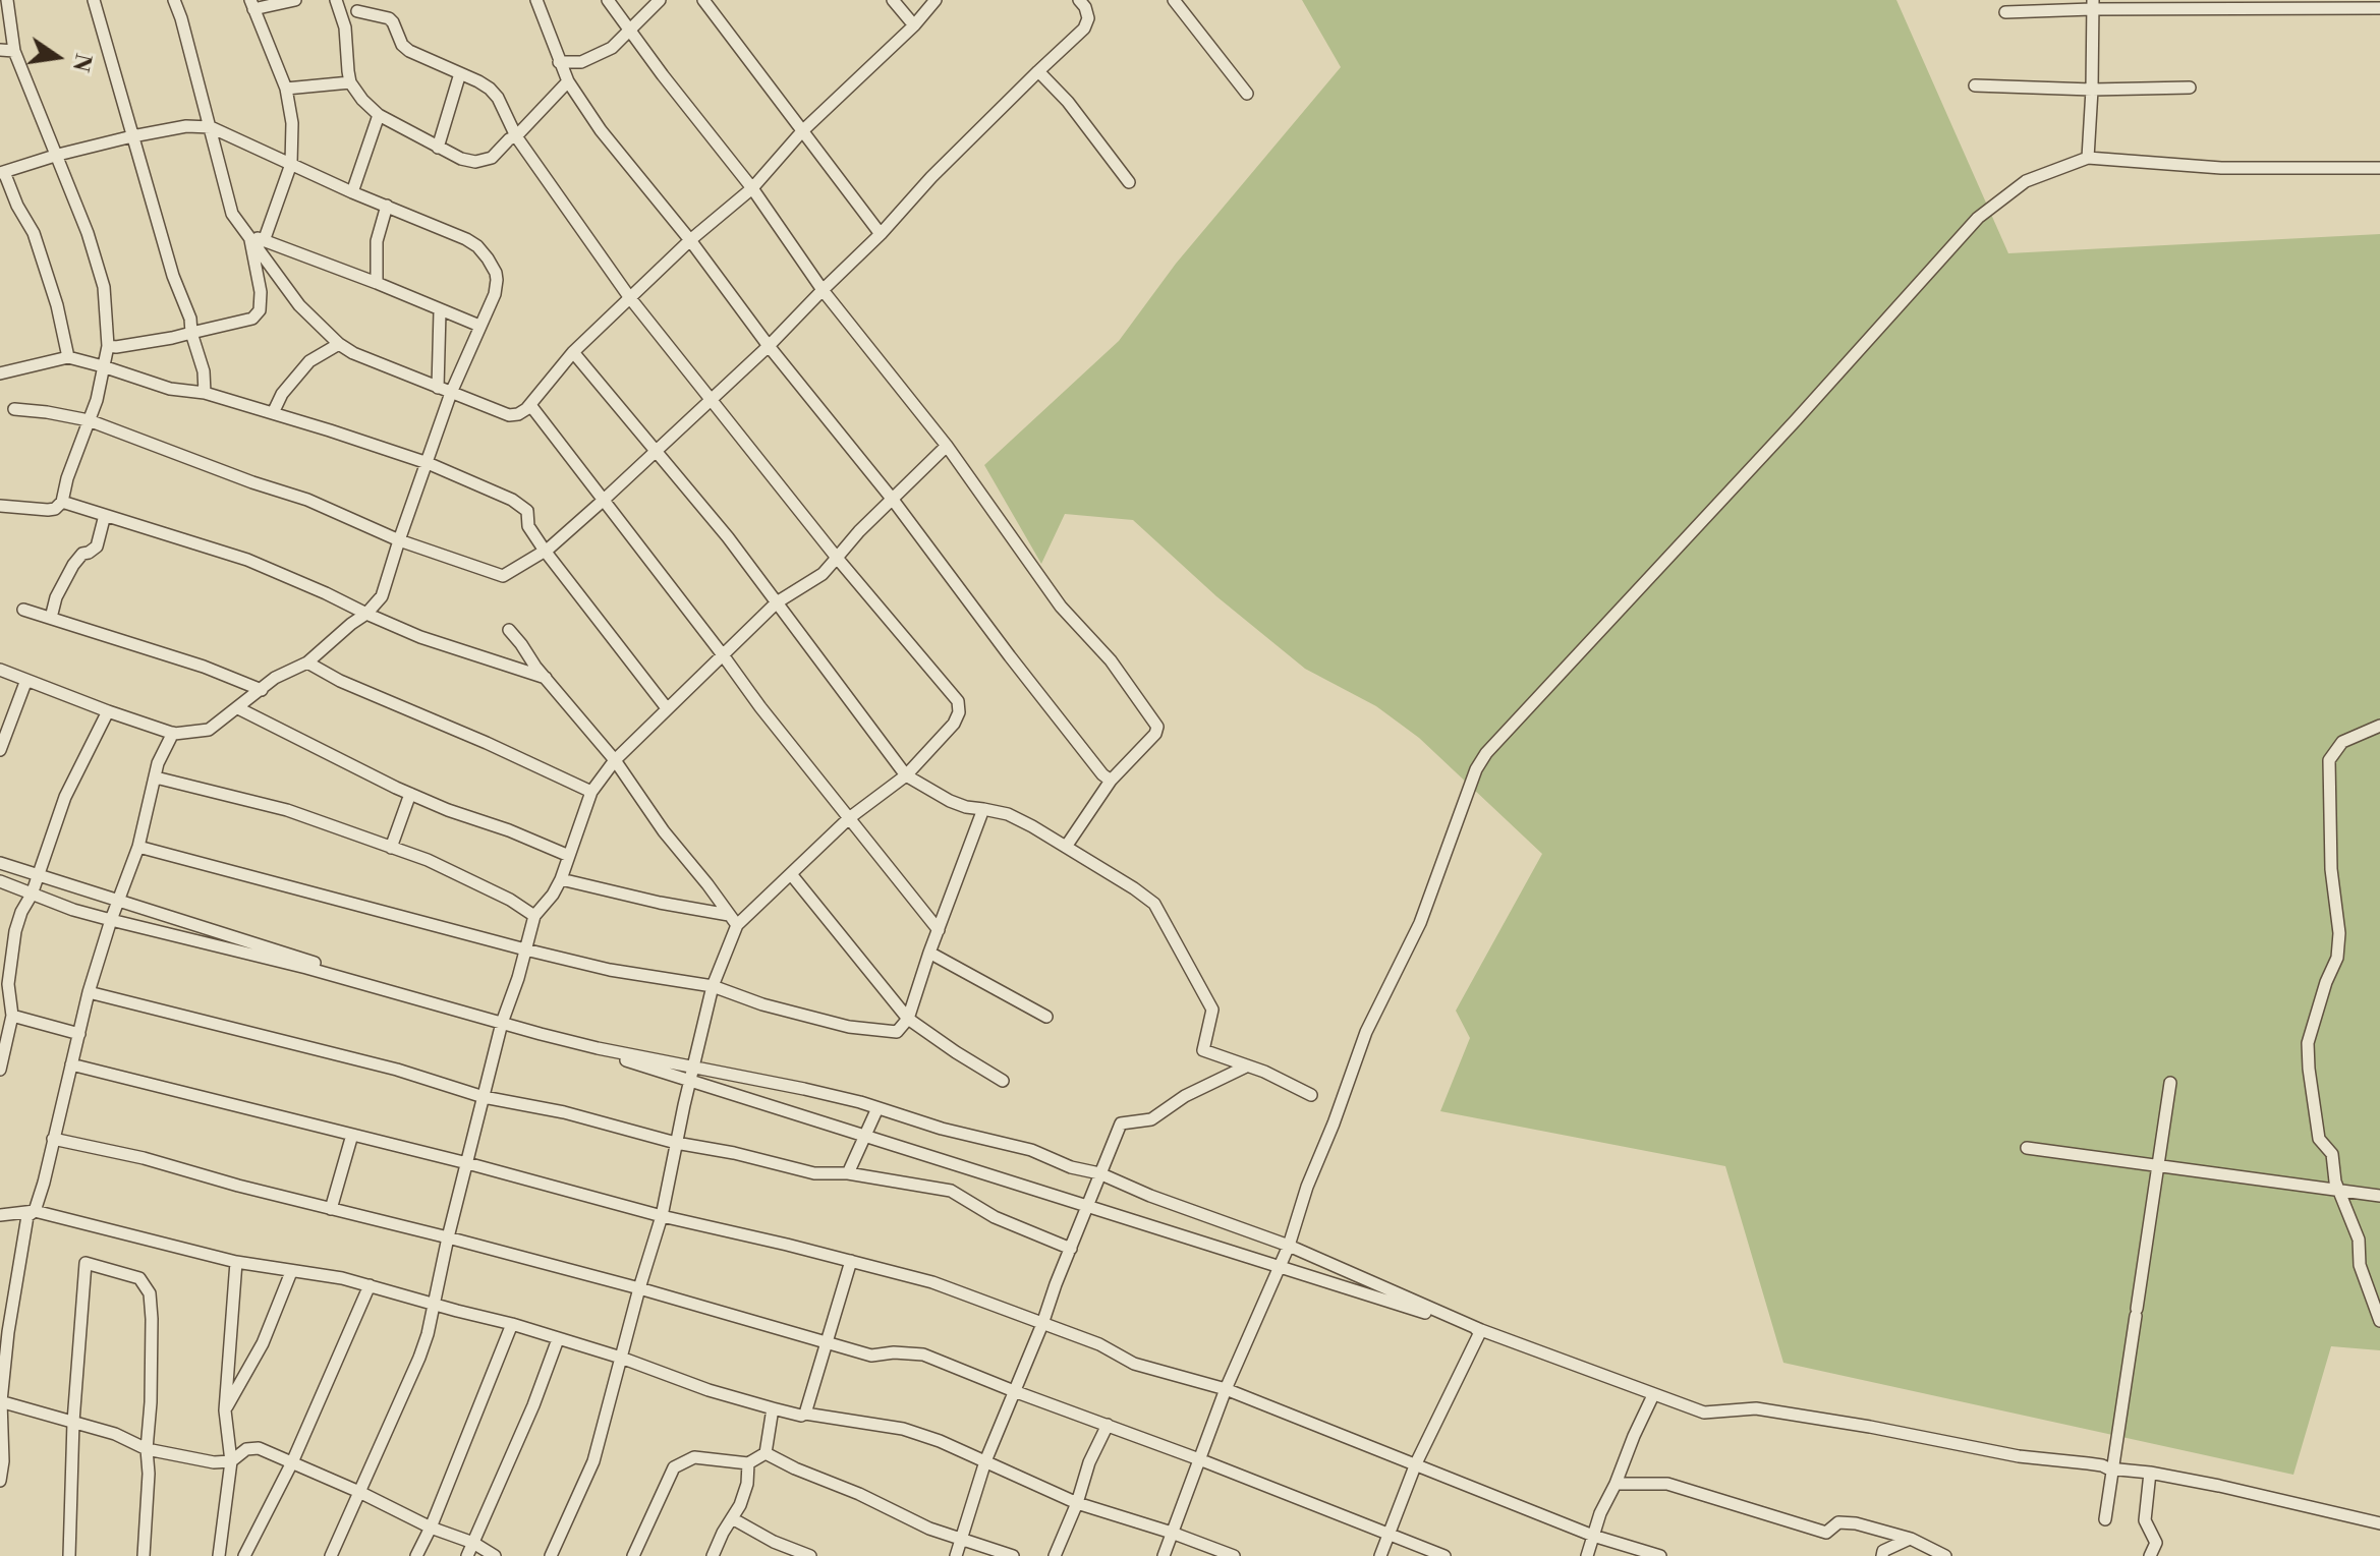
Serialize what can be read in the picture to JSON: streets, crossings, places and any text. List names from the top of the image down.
{
  "north": "right"
}
